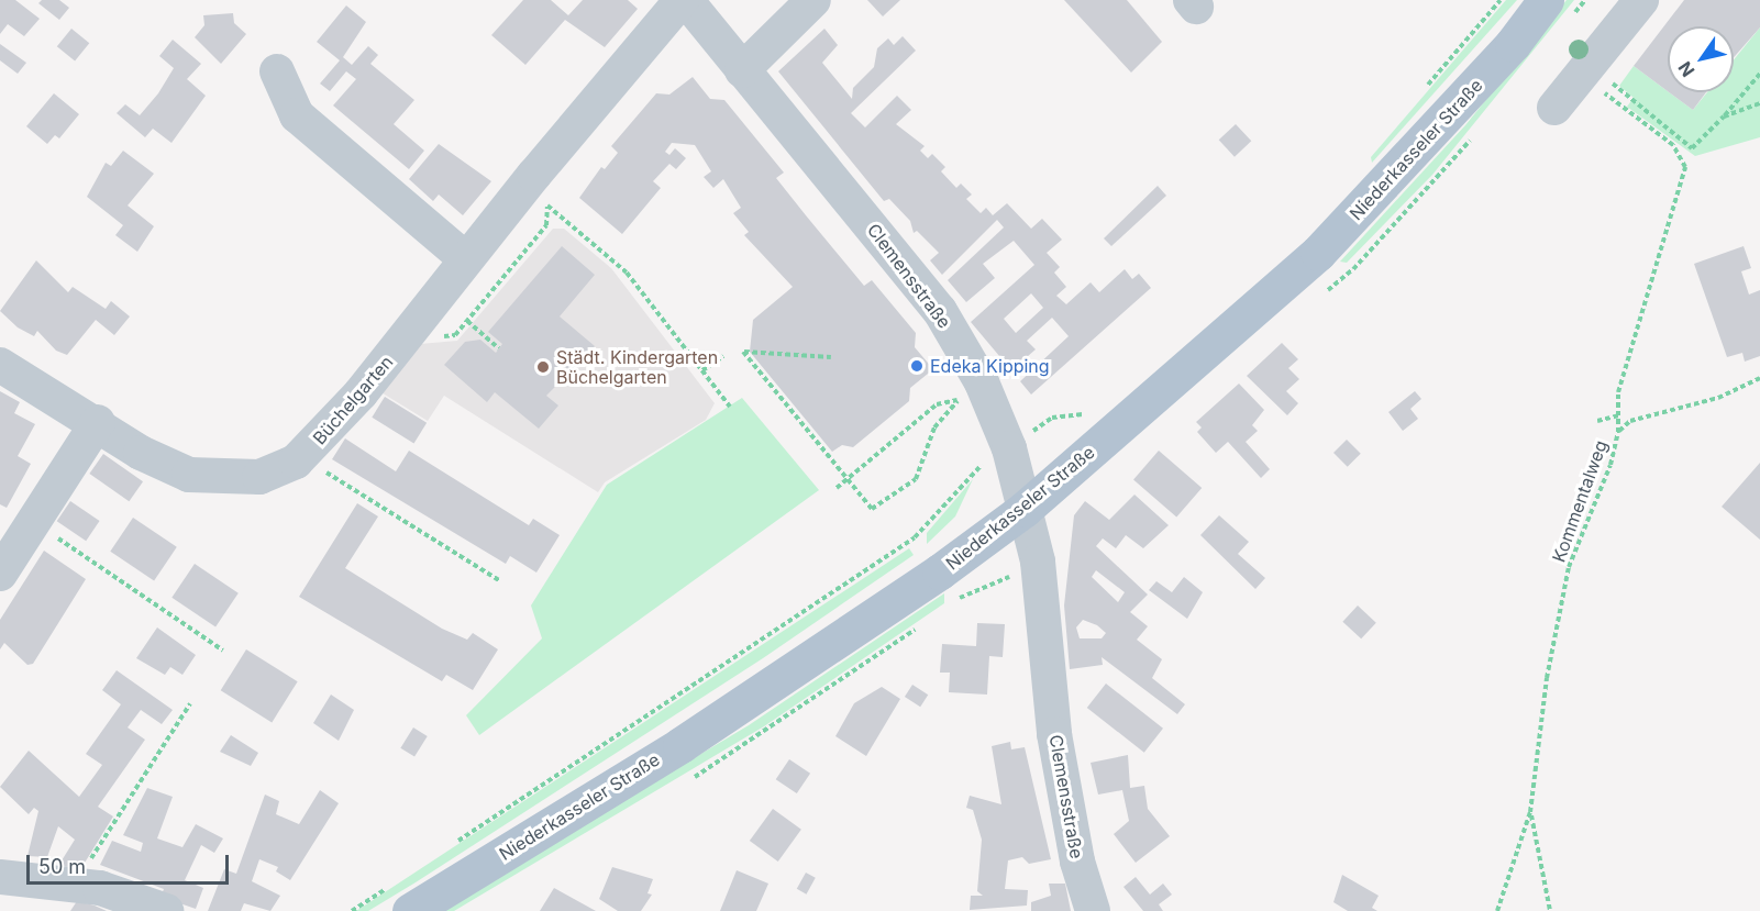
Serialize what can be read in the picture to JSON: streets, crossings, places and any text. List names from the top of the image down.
{
  "streets": {
    "main road": ["Niederkasseler Straße"],
    "street": ["Clemensstraße", "Büchelgarten"],
    "path": ["Kommentalweg"]
  },
  "crossings": [
    ["Niederkasseler Straße", "Clemensstraße"],
    ["Clemensstraße", "Büchelgarten"]
  ],
  "places": ["Edeka Kipping", "Städt. Kindergarten Büchelgarten"],
  "scale_bar": "50 m",
  "north": "bottom left"
}
